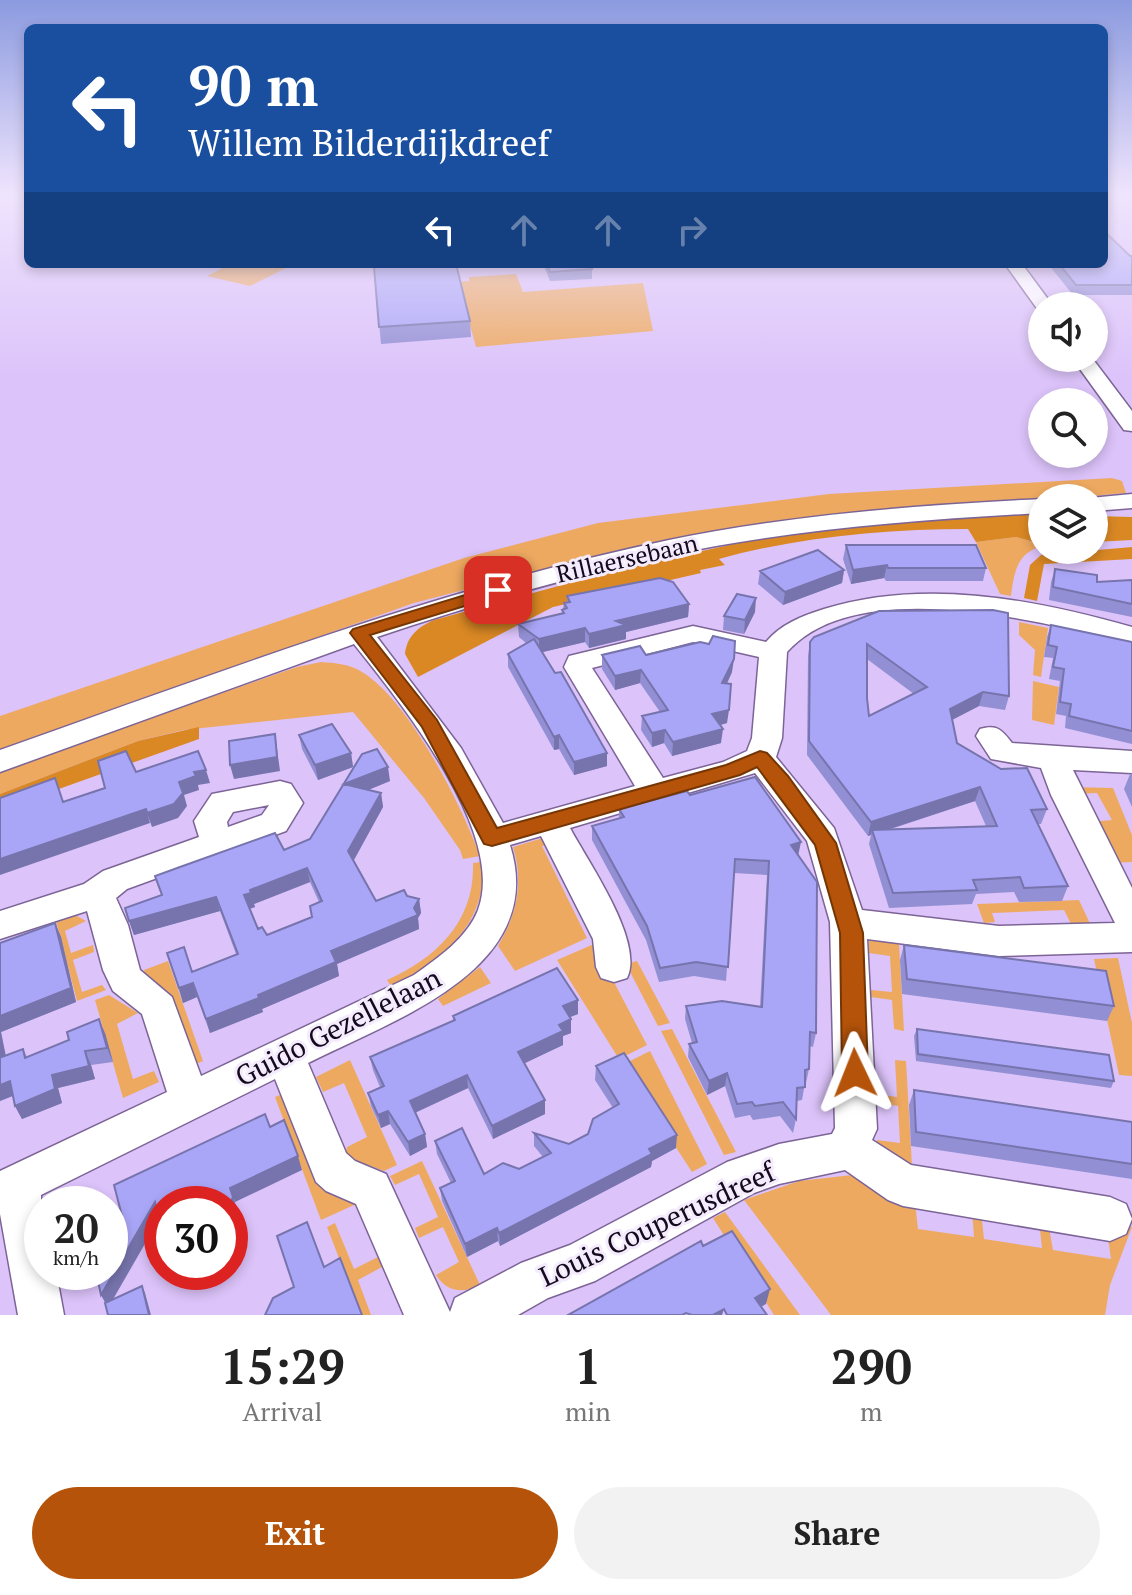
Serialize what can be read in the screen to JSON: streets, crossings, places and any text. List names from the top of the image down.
{
  "streets": {
    "street": ["Rillaersebaan", "Guido Gezellelaan", "Louis Couperusdreef"]
  },
  "crossings": [
    ["Rillaersebaan", "Guido Gezellelaan"]
  ],
  "page": {
    "turn": ["90 m", "Willem Bilderdijkdreef"],
    "speed": "20 km/h",
    "limit": "30",
    "eta": [
      "15:29",
      "Arrival",
      "1",
      "min",
      "290",
      "m"
    ],
    "buttons": ["Exit", "Share"]
  }
}
